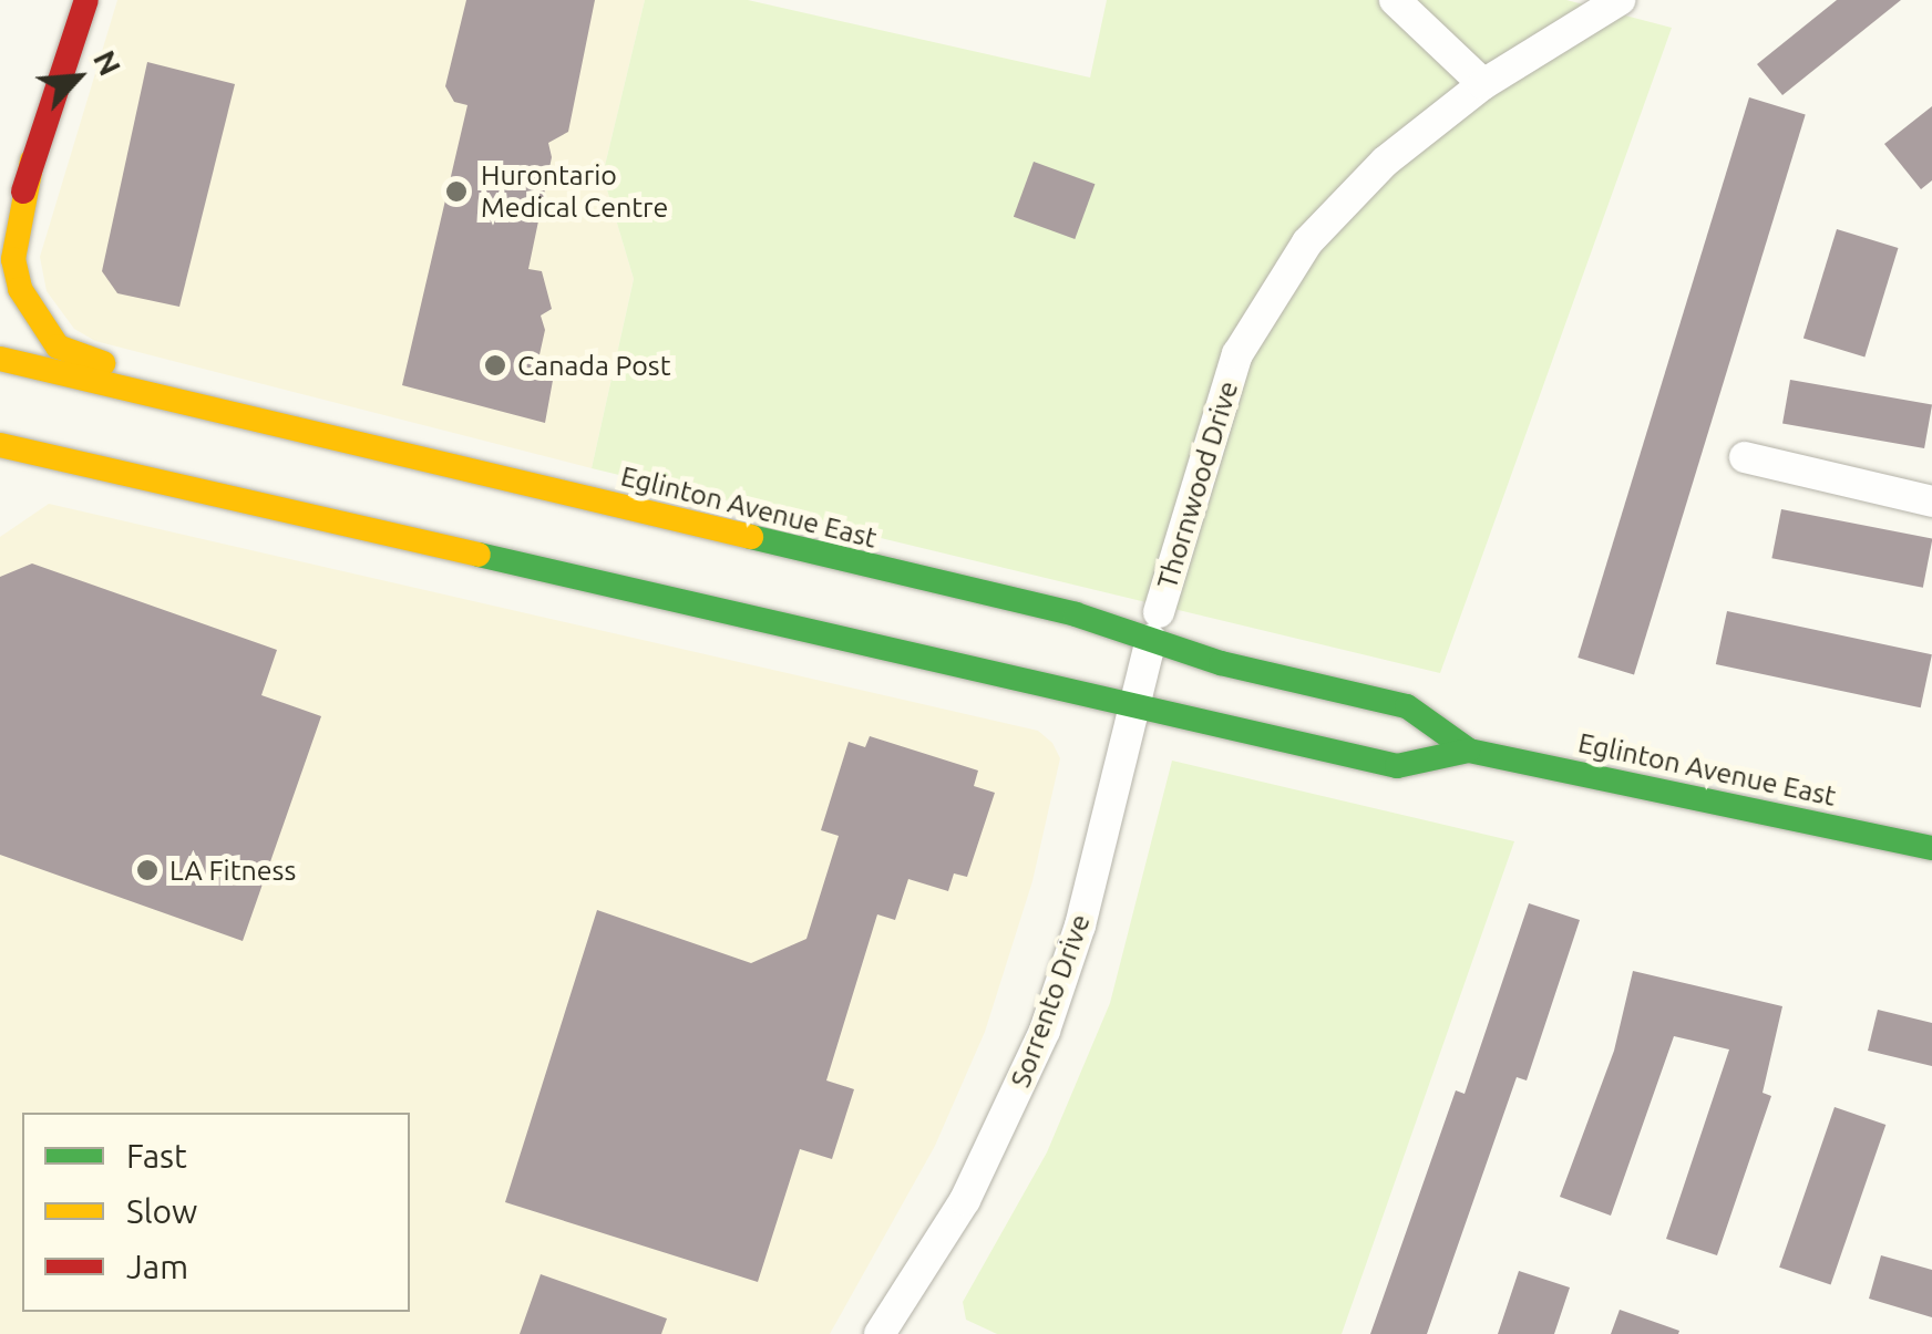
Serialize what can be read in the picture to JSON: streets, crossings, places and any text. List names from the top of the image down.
{
  "streets": {
    "main road": ["Eglinton Avenue East"],
    "street": ["Thornwood Drive", "Sorrento Drive"]
  },
  "crossings": [
    ["Thornwood Drive", "Eglinton Avenue East"],
    ["Thornwood Drive", "Sorrento Drive"],
    ["Eglinton Avenue East", "Sorrento Drive"]
  ],
  "places": ["Hurontario Medical Centre", "Canada Post", "LA Fitness"],
  "legend": ["Fast", "Slow", "Jam"],
  "north": "top right"
}
